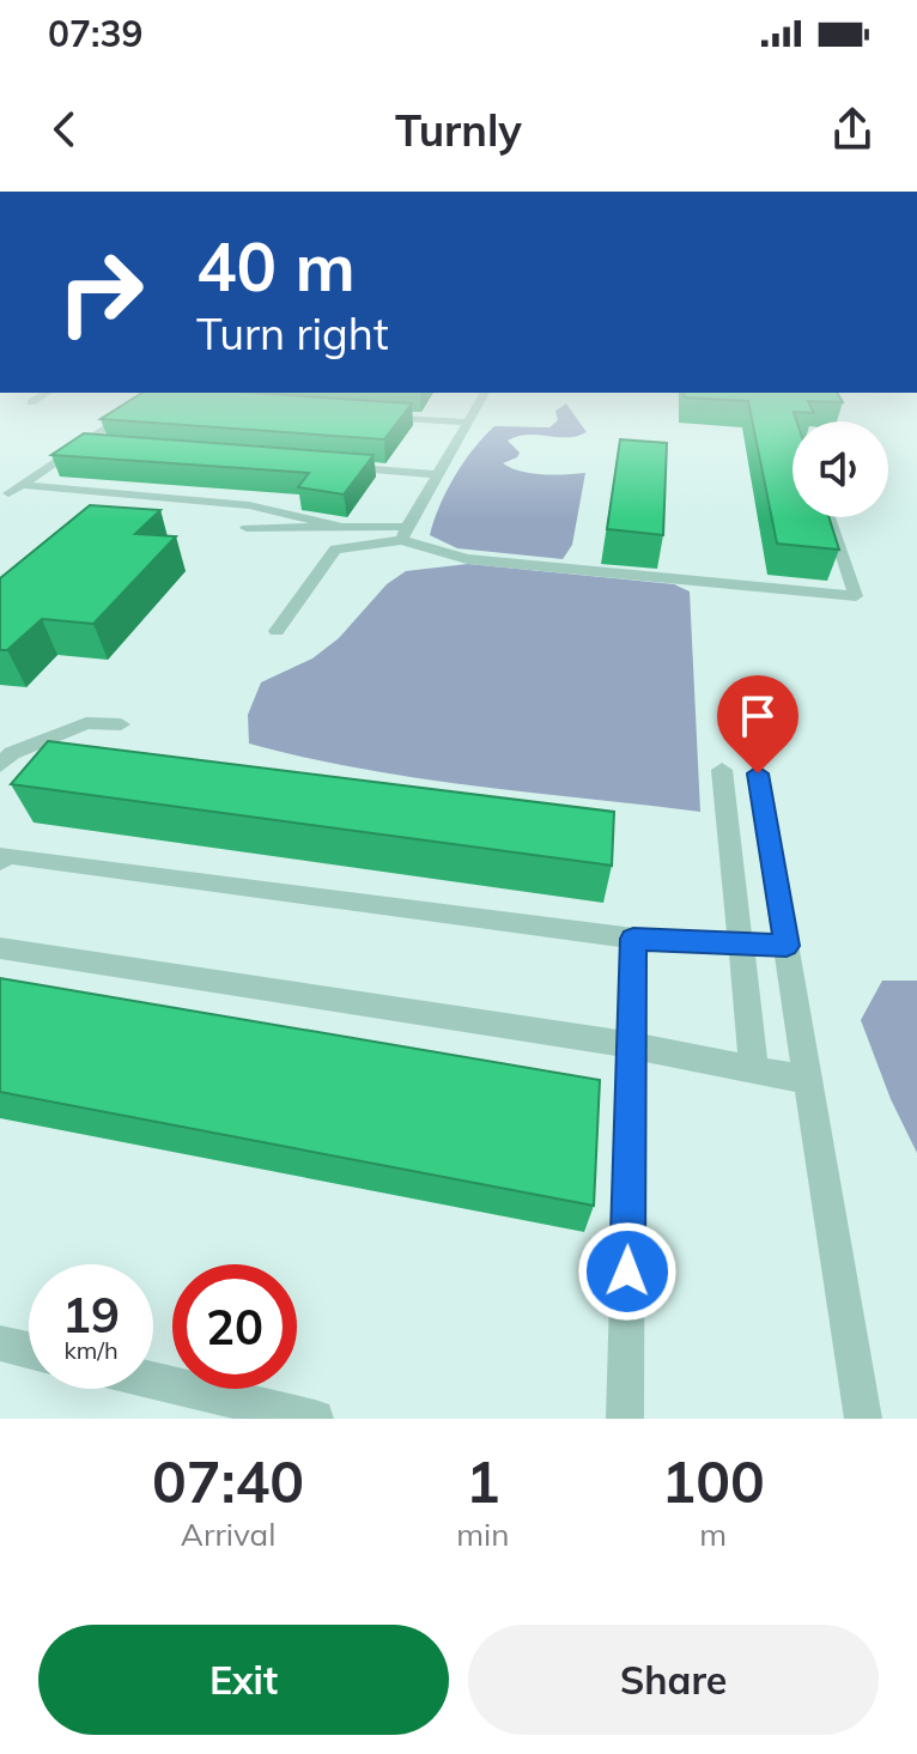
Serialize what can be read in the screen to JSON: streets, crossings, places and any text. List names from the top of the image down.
{
  "page": {
    "status": "07:39",
    "header": "Turnly",
    "turn": ["40 m", "Turn right"],
    "speed": "19 km/h",
    "limit": "20",
    "eta": [
      "07:40",
      "Arrival",
      "1",
      "min",
      "100",
      "m"
    ],
    "buttons": ["Exit", "Share"]
  }
}
